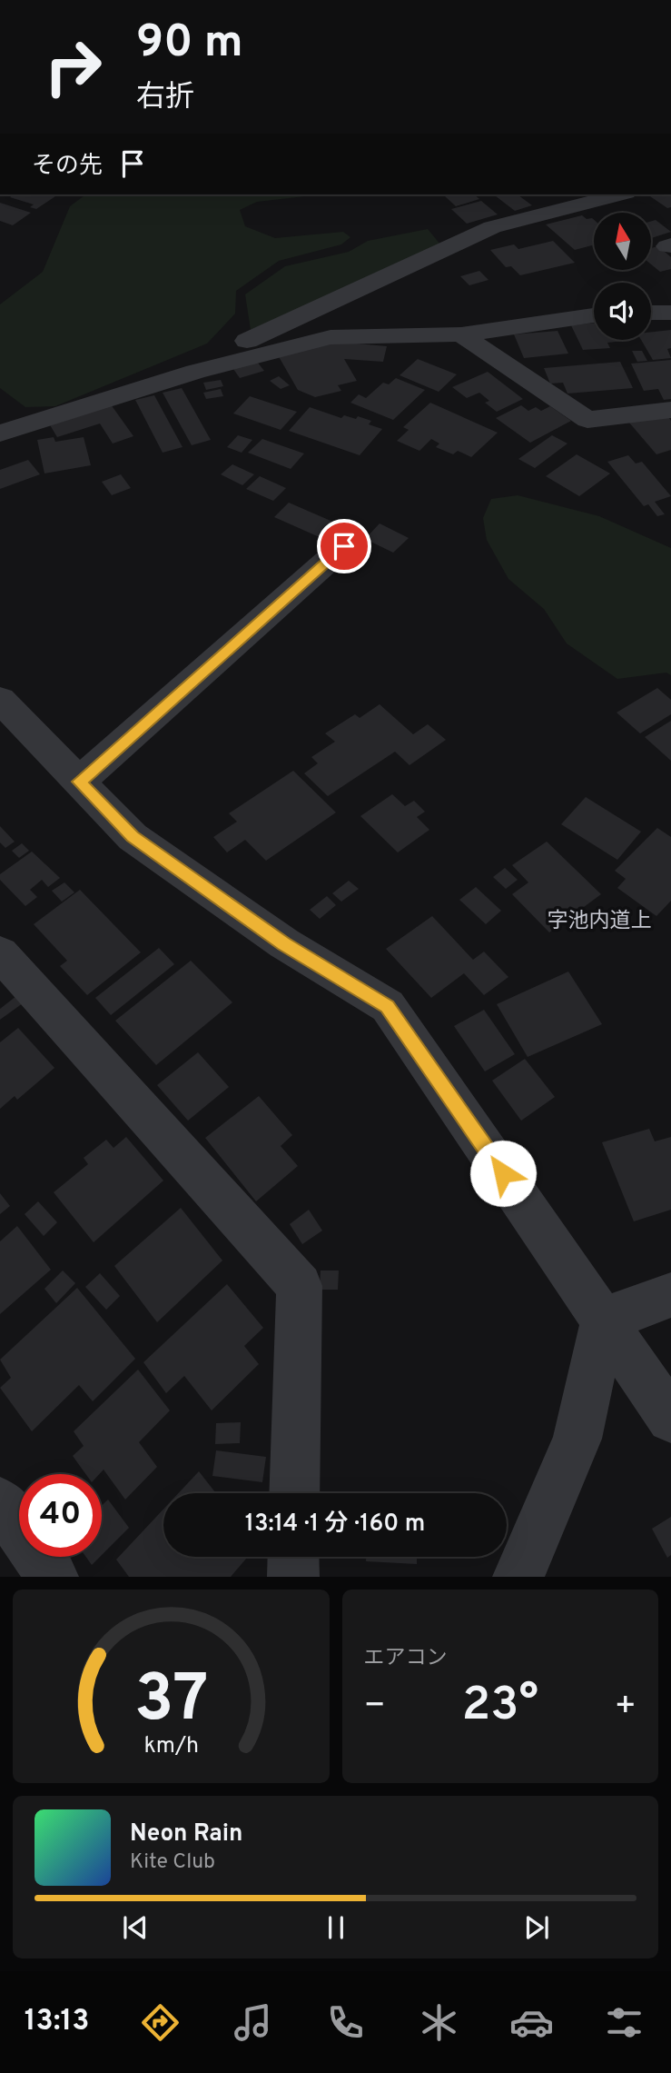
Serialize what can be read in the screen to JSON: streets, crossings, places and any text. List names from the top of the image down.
{
  "districts": ["字池内道上"],
  "north": "top",
  "page": {
    "turn": ["90 m", "右折"],
    "then": "その先",
    "limit": "40",
    "trip": "13:14 · 1 分 · 160 m",
    "tile": "エアコン",
    "heat": ["−", "23°", "+"],
    "song": ["Neon Rain", "Kite Club"],
    "tabs": "13:13",
    "gauge": ["37", "km/h"]
  }
}
